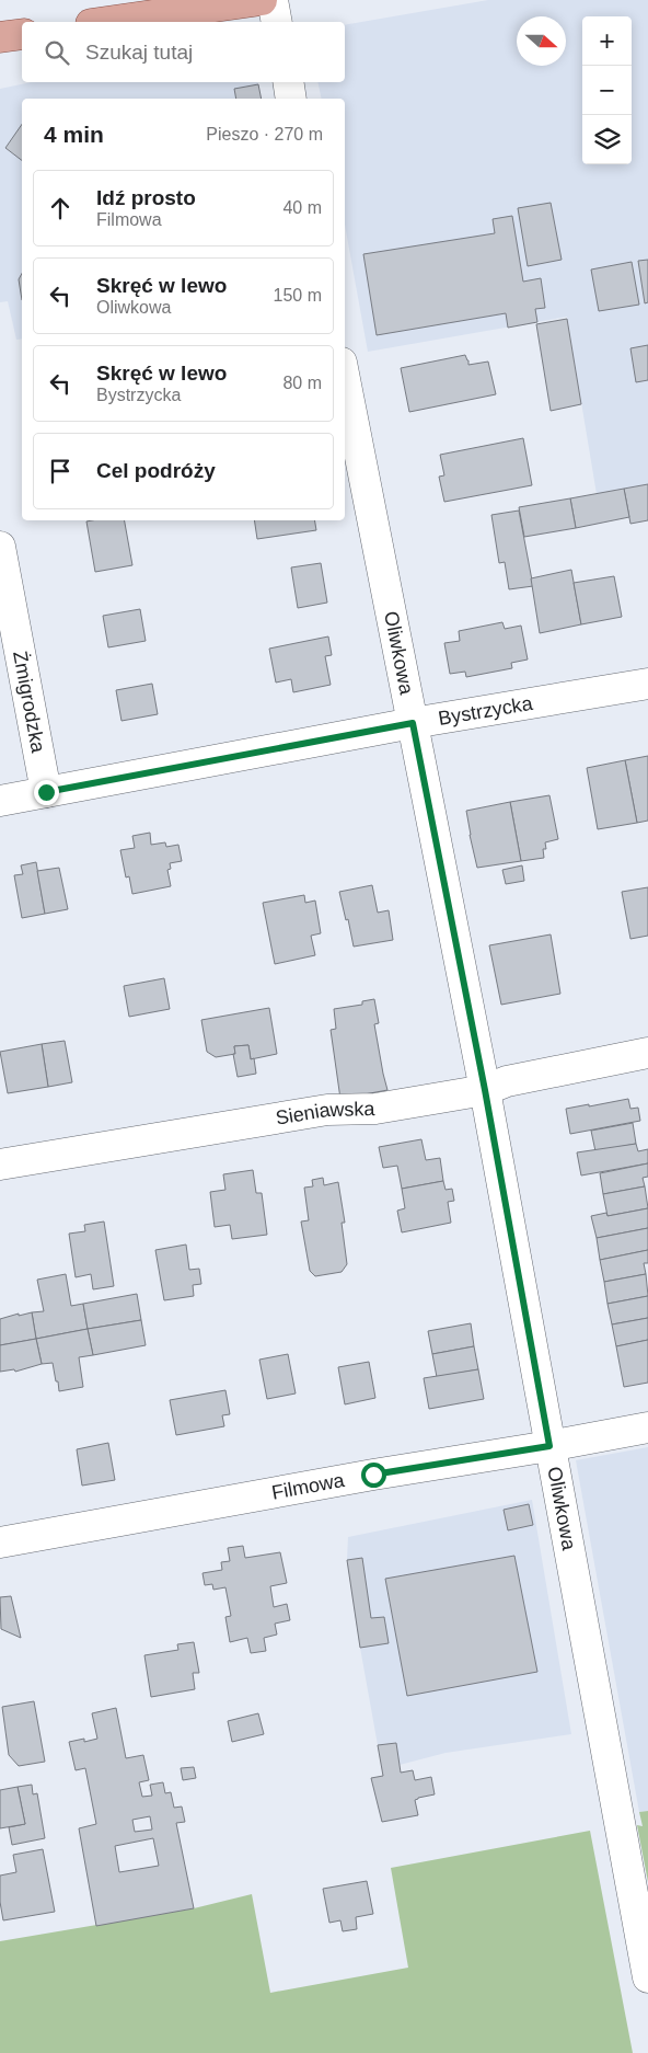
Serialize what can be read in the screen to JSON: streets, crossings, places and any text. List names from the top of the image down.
{
  "streets": {
    "street": [
      "Oliwkowa",
      "Żmigrodzka",
      "Bystrzycka",
      "Sieniawska",
      "Filmowa"
    ]
  },
  "crossings": [
    ["Oliwkowa", "Bystrzycka"],
    ["Oliwkowa", "Sieniawska"],
    ["Oliwkowa", "Filmowa"],
    ["Żmigrodzka", "Bystrzycka"]
  ],
  "north": "right",
  "page": {
    "map_buttons": ["+", "−"],
    "search": "Szukaj tutaj",
    "heading": ["4 min", "Pieszo · 270 m"],
    "list": [
      ["Idź prosto", "Filmowa", "40 m"],
      ["Skręć w lewo", "Oliwkowa", "150 m"],
      ["Skręć w lewo", "Bystrzycka", "80 m"],
      "Cel podróży"
    ]
  }
}
